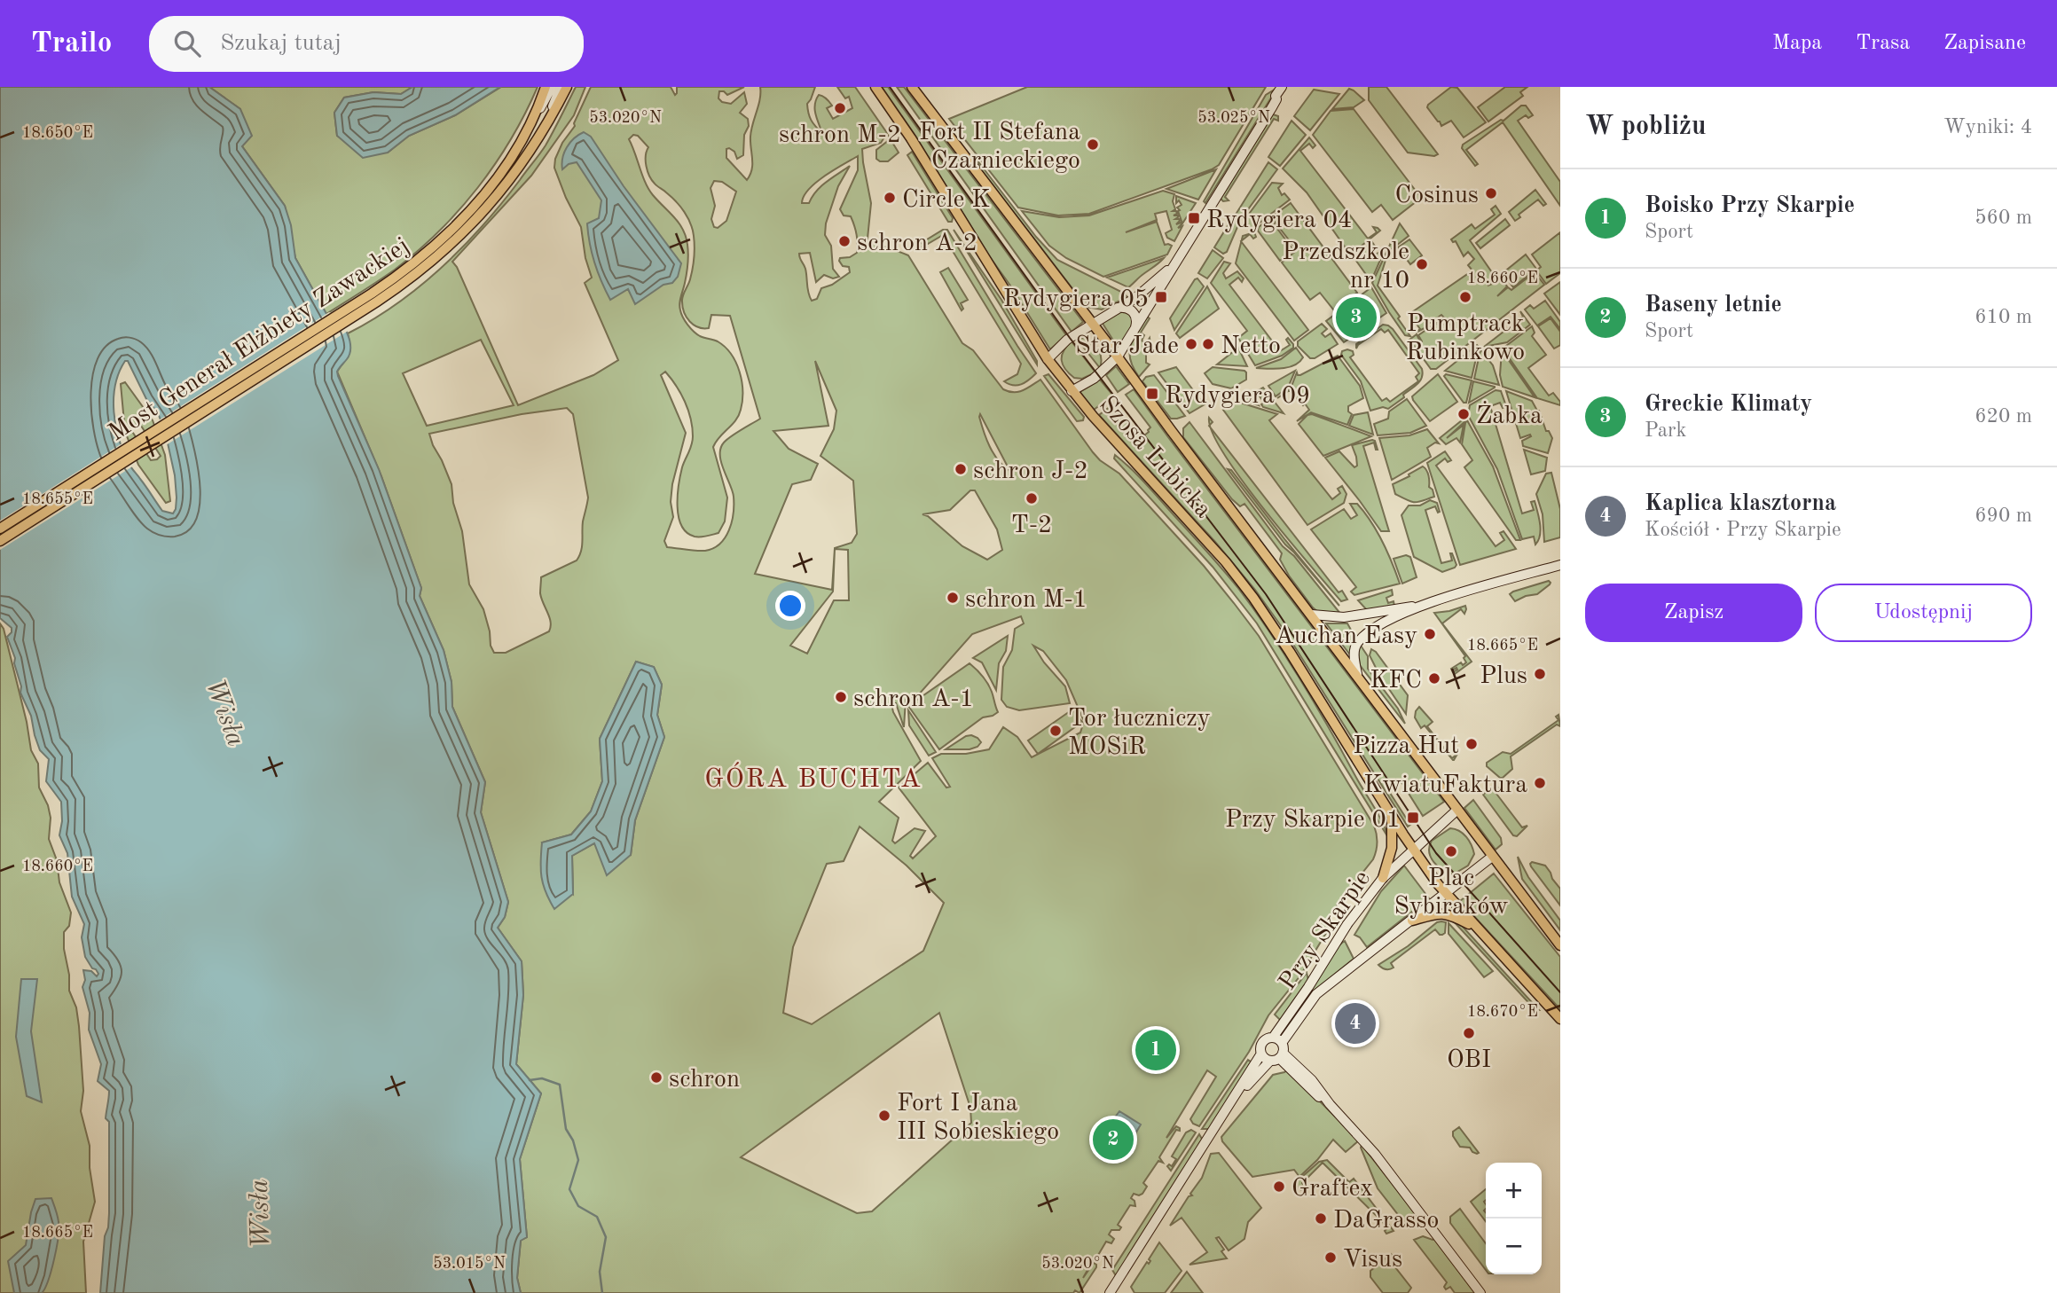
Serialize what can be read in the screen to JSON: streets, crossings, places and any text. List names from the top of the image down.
{
  "streets": {
    "main road": ["Most Generał Elżbiety Zawackiej", "Szosa Lubicka"],
    "street": ["Przy Skarpie"]
  },
  "crossings": [
    ["Szosa Lubicka", "Przy Skarpie"]
  ],
  "districts": ["GÓRA BUCHTA"],
  "water": ["Wisła"],
  "places": {
    "other": [
      "schron M-2",
      "Fort II Stefana Czarnieckiego",
      "Cosinus",
      "Circle K",
      "schron A-2",
      "Przedszkole nr 10",
      "Pumptrack Rubinkowo",
      "Star Jade",
      "Netto",
      "Żabka",
      "schron J-2",
      "T-2",
      "schron M-1",
      "Auchan Easy",
      "Plus",
      "KFC",
      "schron A-1",
      "Tor łuczniczy MOSiR",
      "Pizza Hut",
      "KwiatuFaktura",
      "Plac Sybiraków",
      "OBI",
      "schron",
      "Fort I Jana III Sobieskiego",
      "Graftex",
      "DaGrasso",
      "Visus"
    ],
    "transit": [
      "Rydygiera 04",
      "Rydygiera 05",
      "Rydygiera 09",
      "Przy Skarpie 01"
    ]
  },
  "page": {
    "header": "Trailo",
    "search": "Szukaj tutaj",
    "nav": ["Mapa", "Trasa", "Zapisane"],
    "heading": ["W pobliżu", "Wyniki: 4"],
    "list": [
      {
        "mark": "1",
        "name": "Boisko Przy Skarpie",
        "note": "Sport",
        "value": "560 m"
      },
      {
        "mark": "2",
        "name": "Baseny letnie",
        "note": "Sport",
        "value": "610 m"
      },
      {
        "mark": "3",
        "name": "Greckie Klimaty",
        "note": "Park",
        "value": "620 m"
      },
      {
        "mark": "4",
        "name": "Kaplica klasztorna",
        "note": "Kościół · Przy Skarpie",
        "value": "690 m"
      }
    ],
    "pins": [
      "3",
      "4",
      "1",
      "2"
    ],
    "buttons": ["Zapisz", "Udostępnij"],
    "map_buttons": ["+", "−"]
  },
  "coordinates": [
    "53.020°N",
    "53.025°N",
    "18.650°E",
    "18.660°E",
    "18.655°E",
    "18.665°E",
    "18.670°E",
    "53.015°N"
  ]
}
